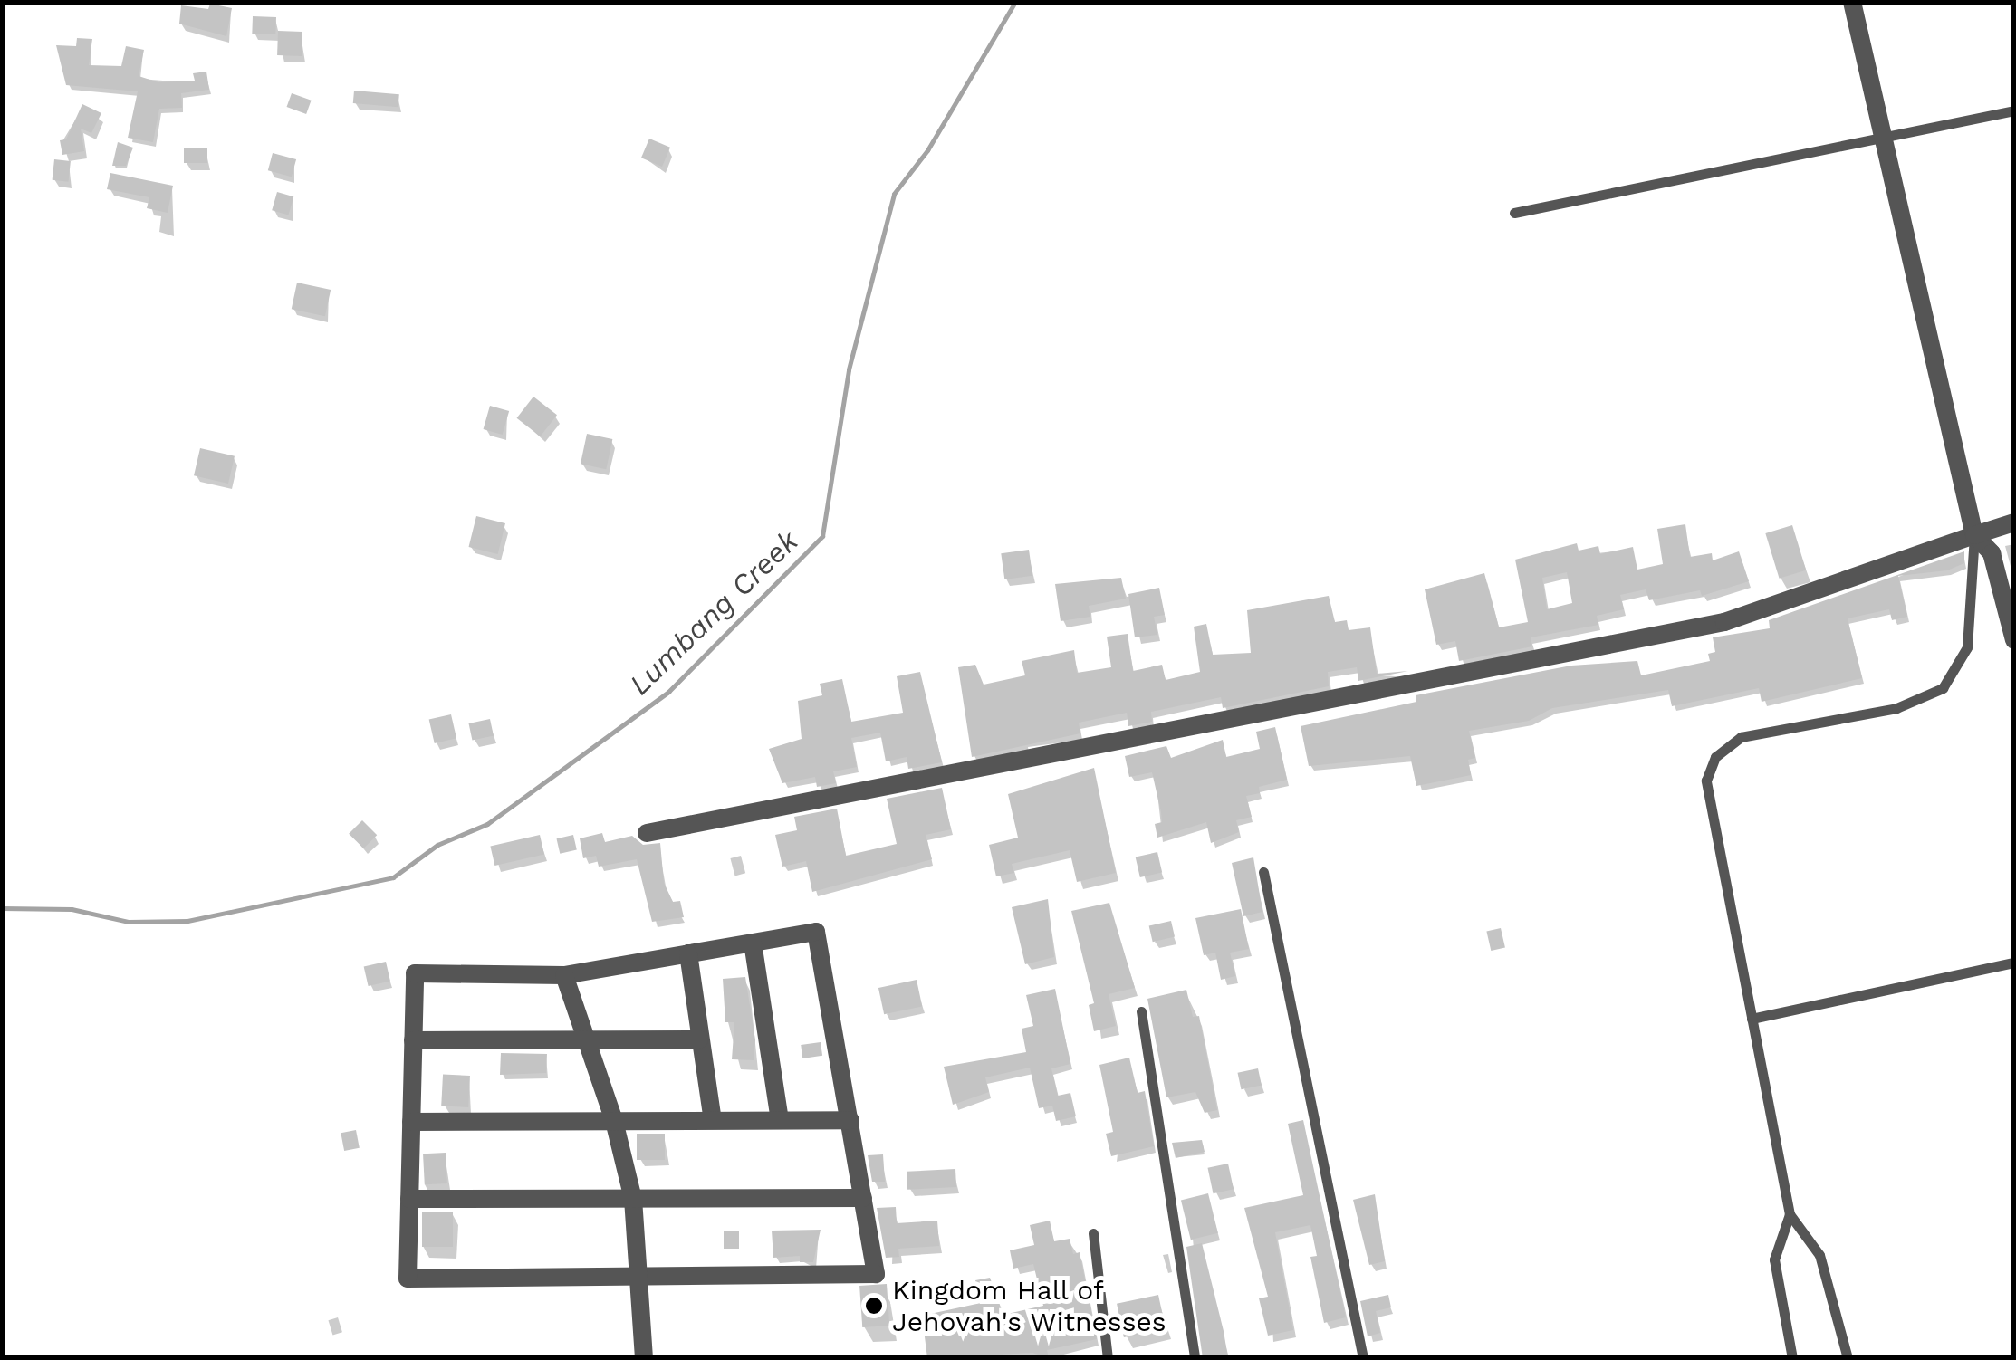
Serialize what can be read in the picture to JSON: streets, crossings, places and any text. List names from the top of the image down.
{
  "water": ["Lumbang Creek"],
  "places": ["Kingdom Hall of Jehovah's Witnesses"]
}
